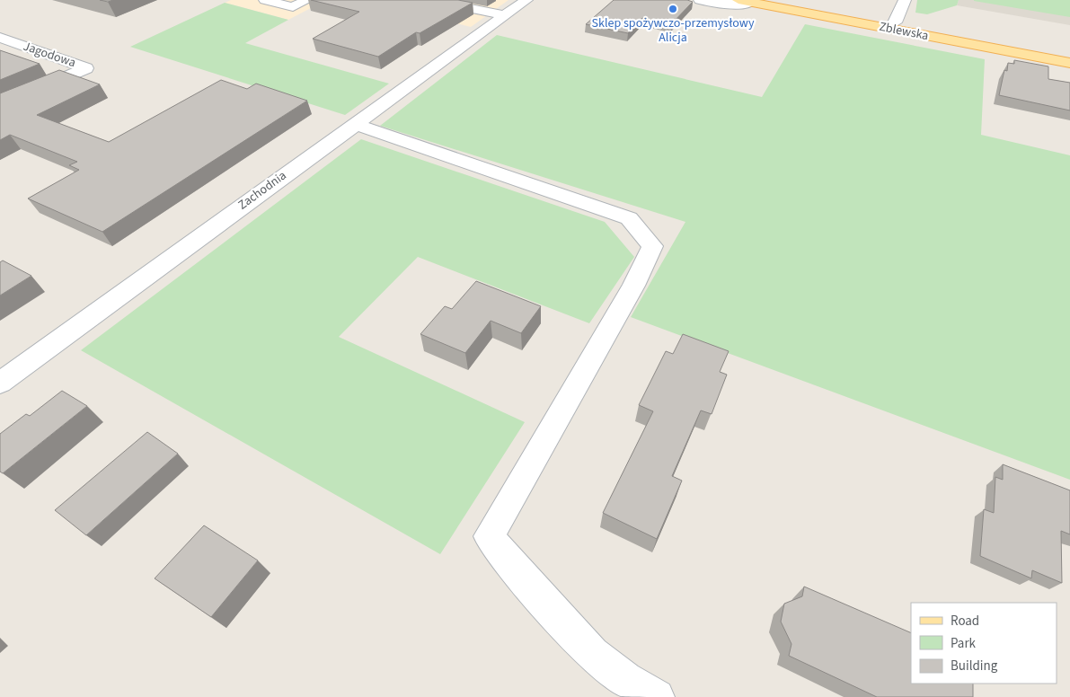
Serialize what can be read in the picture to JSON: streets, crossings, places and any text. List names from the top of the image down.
{
  "streets": {
    "main road": ["Zblewska"],
    "street": ["Jagodowa", "Zachodnia"]
  },
  "places": ["Sklep spożywczo-przemysłowy Alicja"],
  "legend": ["Road", "Park", "Building"]
}
